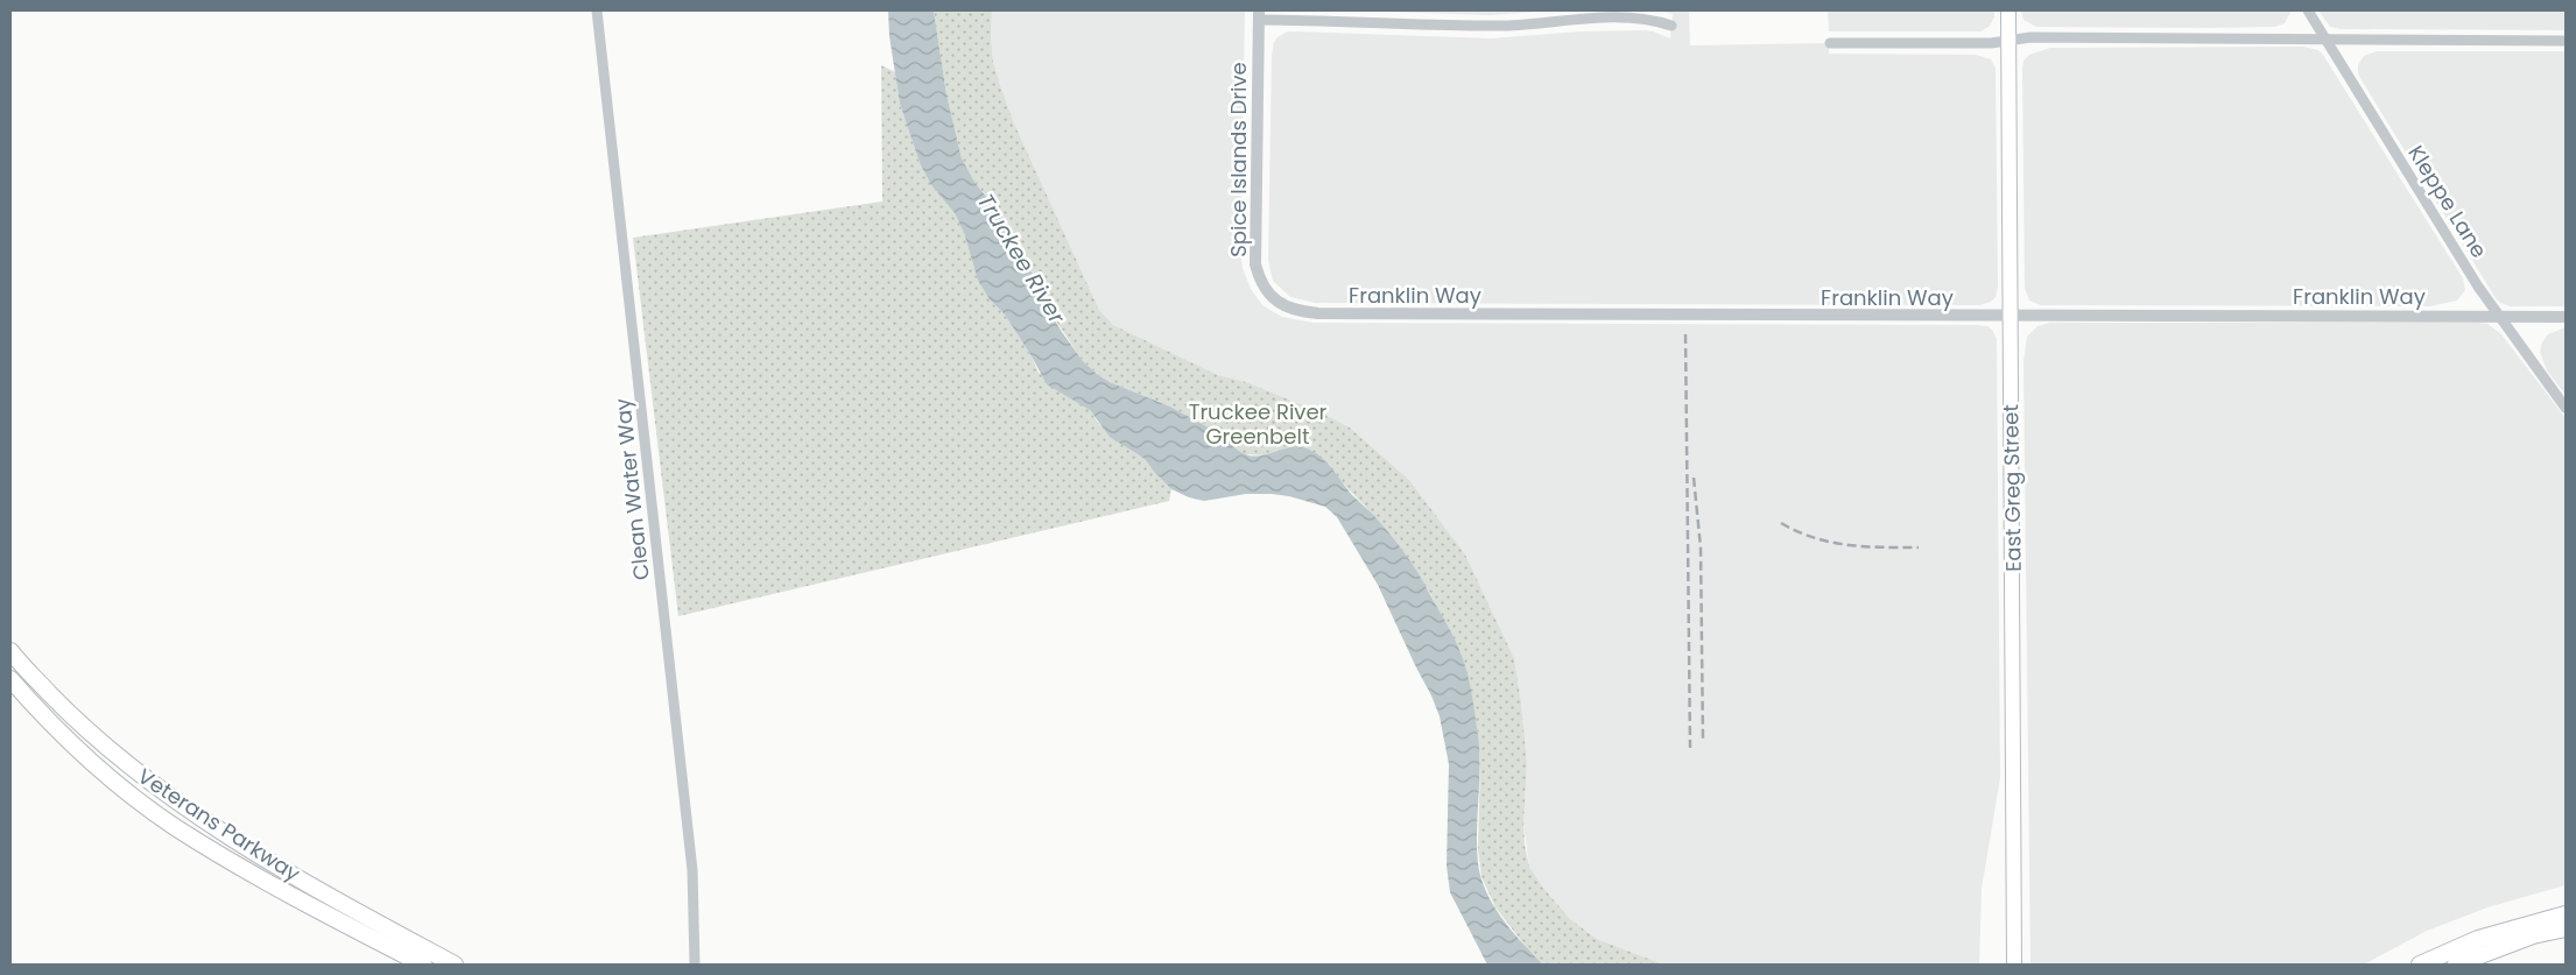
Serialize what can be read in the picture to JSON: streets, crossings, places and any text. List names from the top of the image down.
{
  "streets": {
    "main road": ["East Greg Street", "Veterans Parkway"],
    "street": [
      "Spice Islands Drive",
      "Kleppe Lane",
      "Franklin Way",
      "Clean Water Way"
    ]
  },
  "crossings": [
    ["Spice Islands Drive", "Franklin Way"],
    ["Kleppe Lane", "Franklin Way"],
    ["Franklin Way", "East Greg Street"]
  ],
  "water": ["Truckee River"],
  "parks": ["Truckee River Greenbelt"]
}
